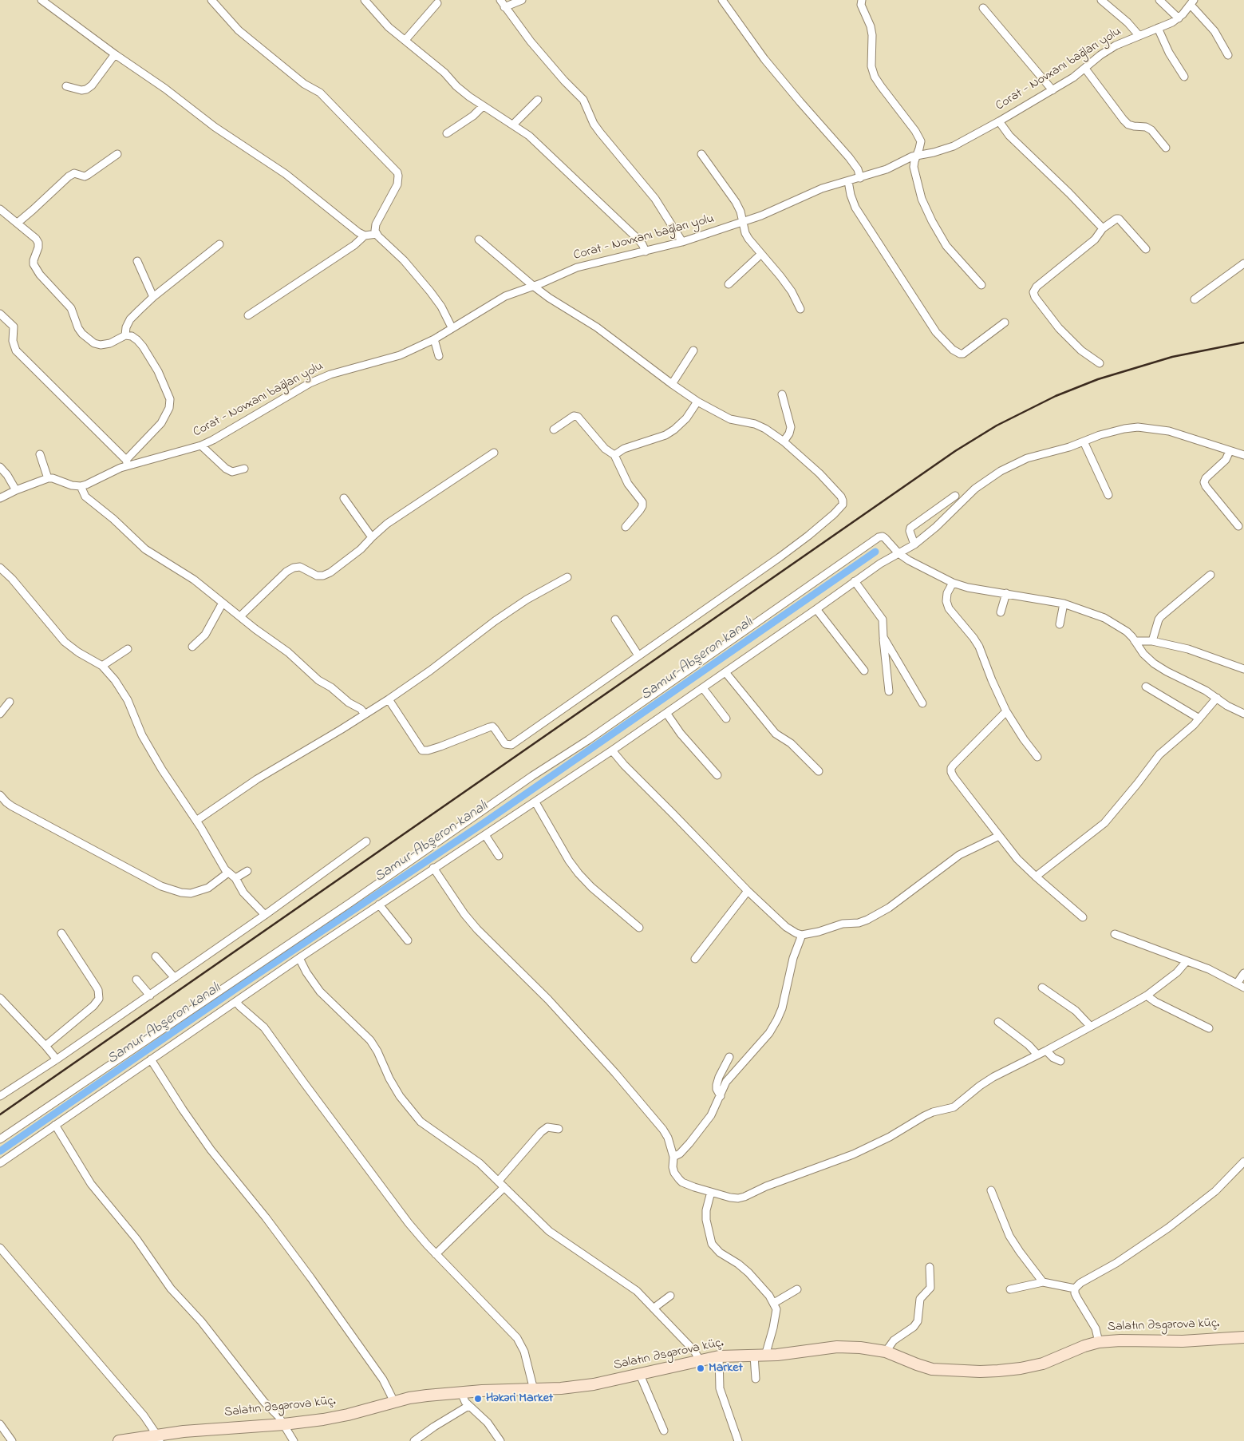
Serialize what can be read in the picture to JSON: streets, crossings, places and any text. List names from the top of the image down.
{
  "streets": {
    "street": ["Corat - Novxanı bağları yolu", "Salatın Əsgərova küç."]
  },
  "water": ["Samur-Abşeron kanalı"],
  "places": ["Market", "Həkəri Market"]
}
